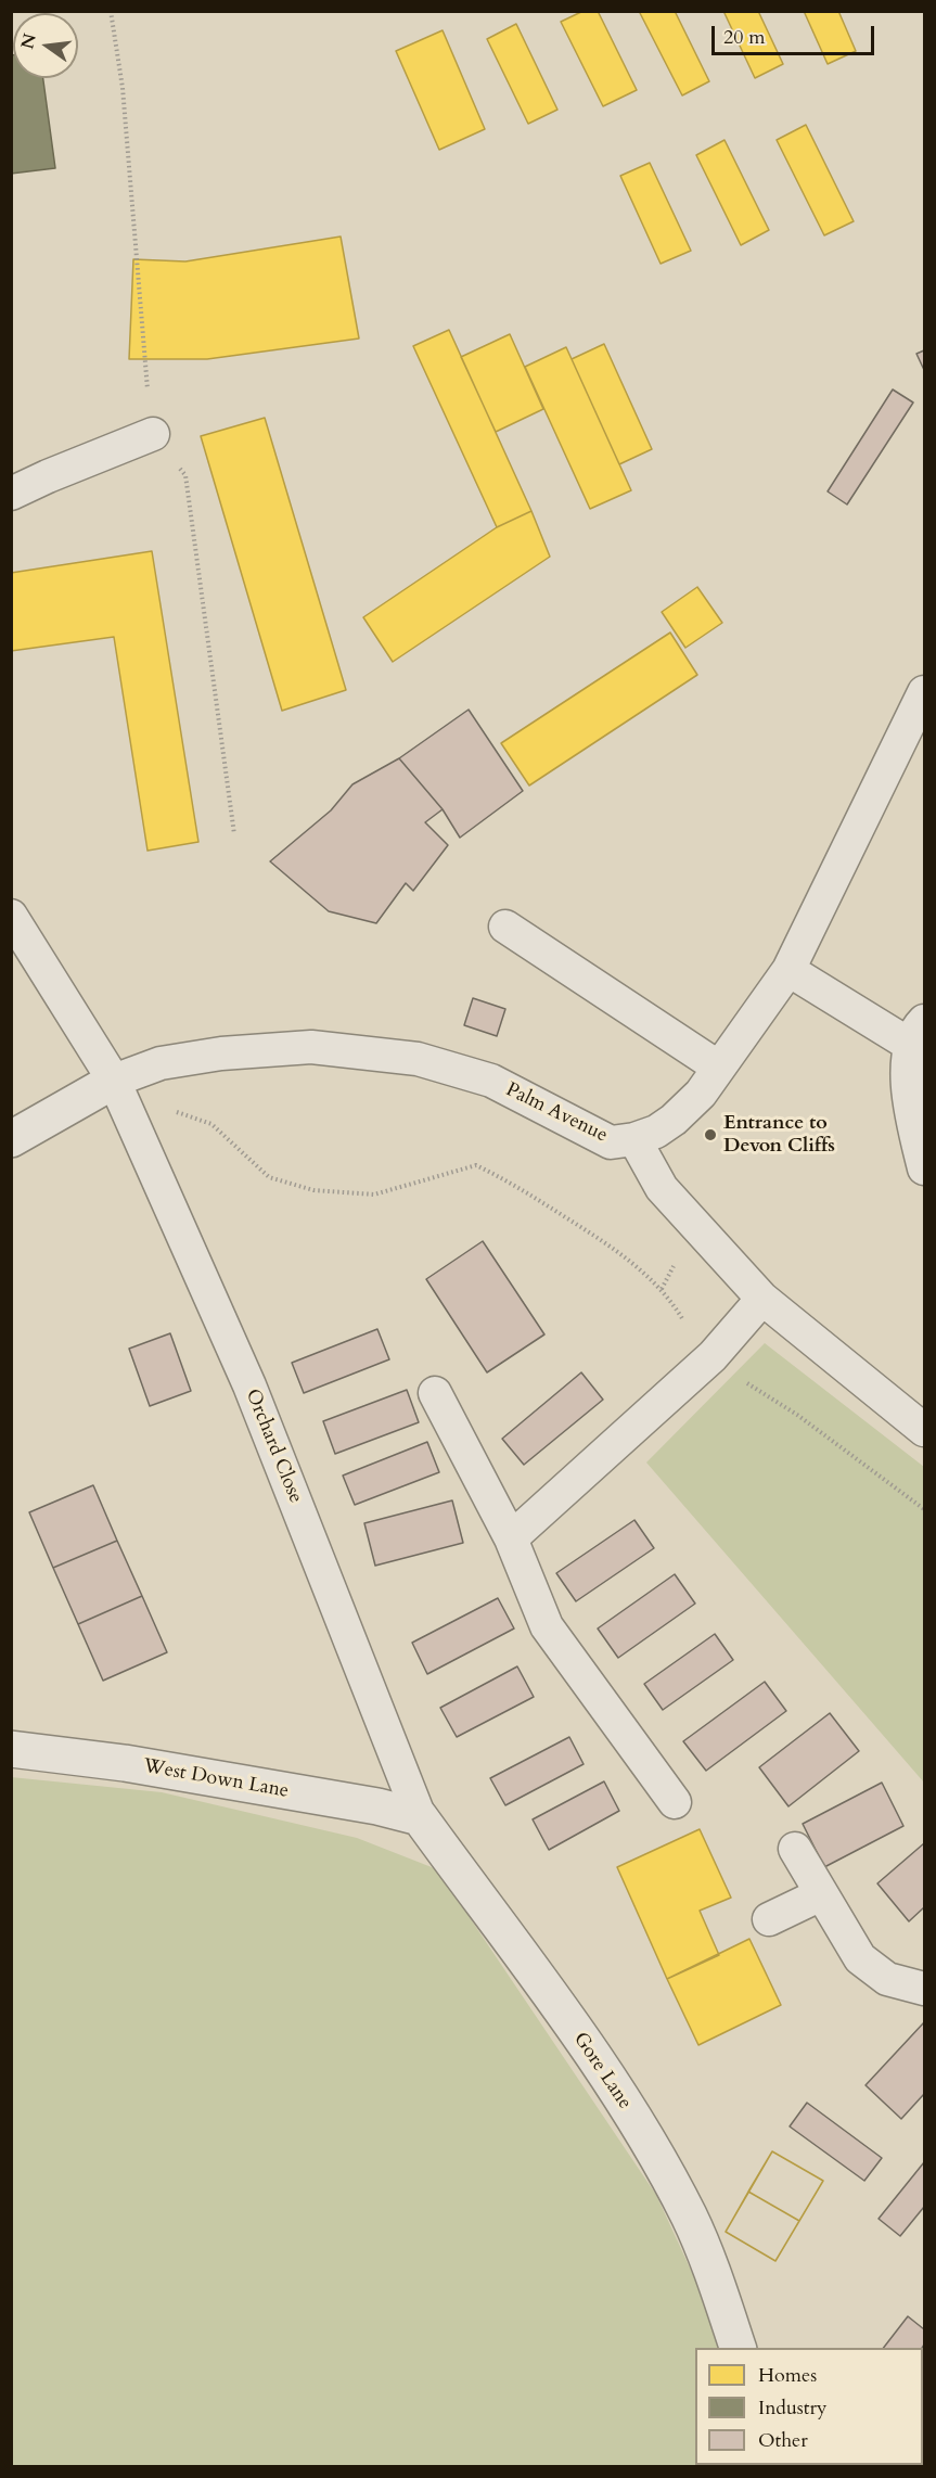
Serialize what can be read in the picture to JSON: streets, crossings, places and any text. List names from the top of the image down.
{
  "streets": {
    "street": ["West Down Lane", "Gore Lane"],
    "lane": ["Palm Avenue", "Orchard Close"]
  },
  "crossings": [
    ["Palm Avenue", "Orchard Close"],
    ["Orchard Close", "West Down Lane"],
    ["Orchard Close", "Gore Lane"],
    ["West Down Lane", "Gore Lane"]
  ],
  "places": ["Entrance to Devon Cliffs"],
  "legend": ["Homes", "Industry", "Other"],
  "scale_bar": "20 m",
  "north": "left"
}
